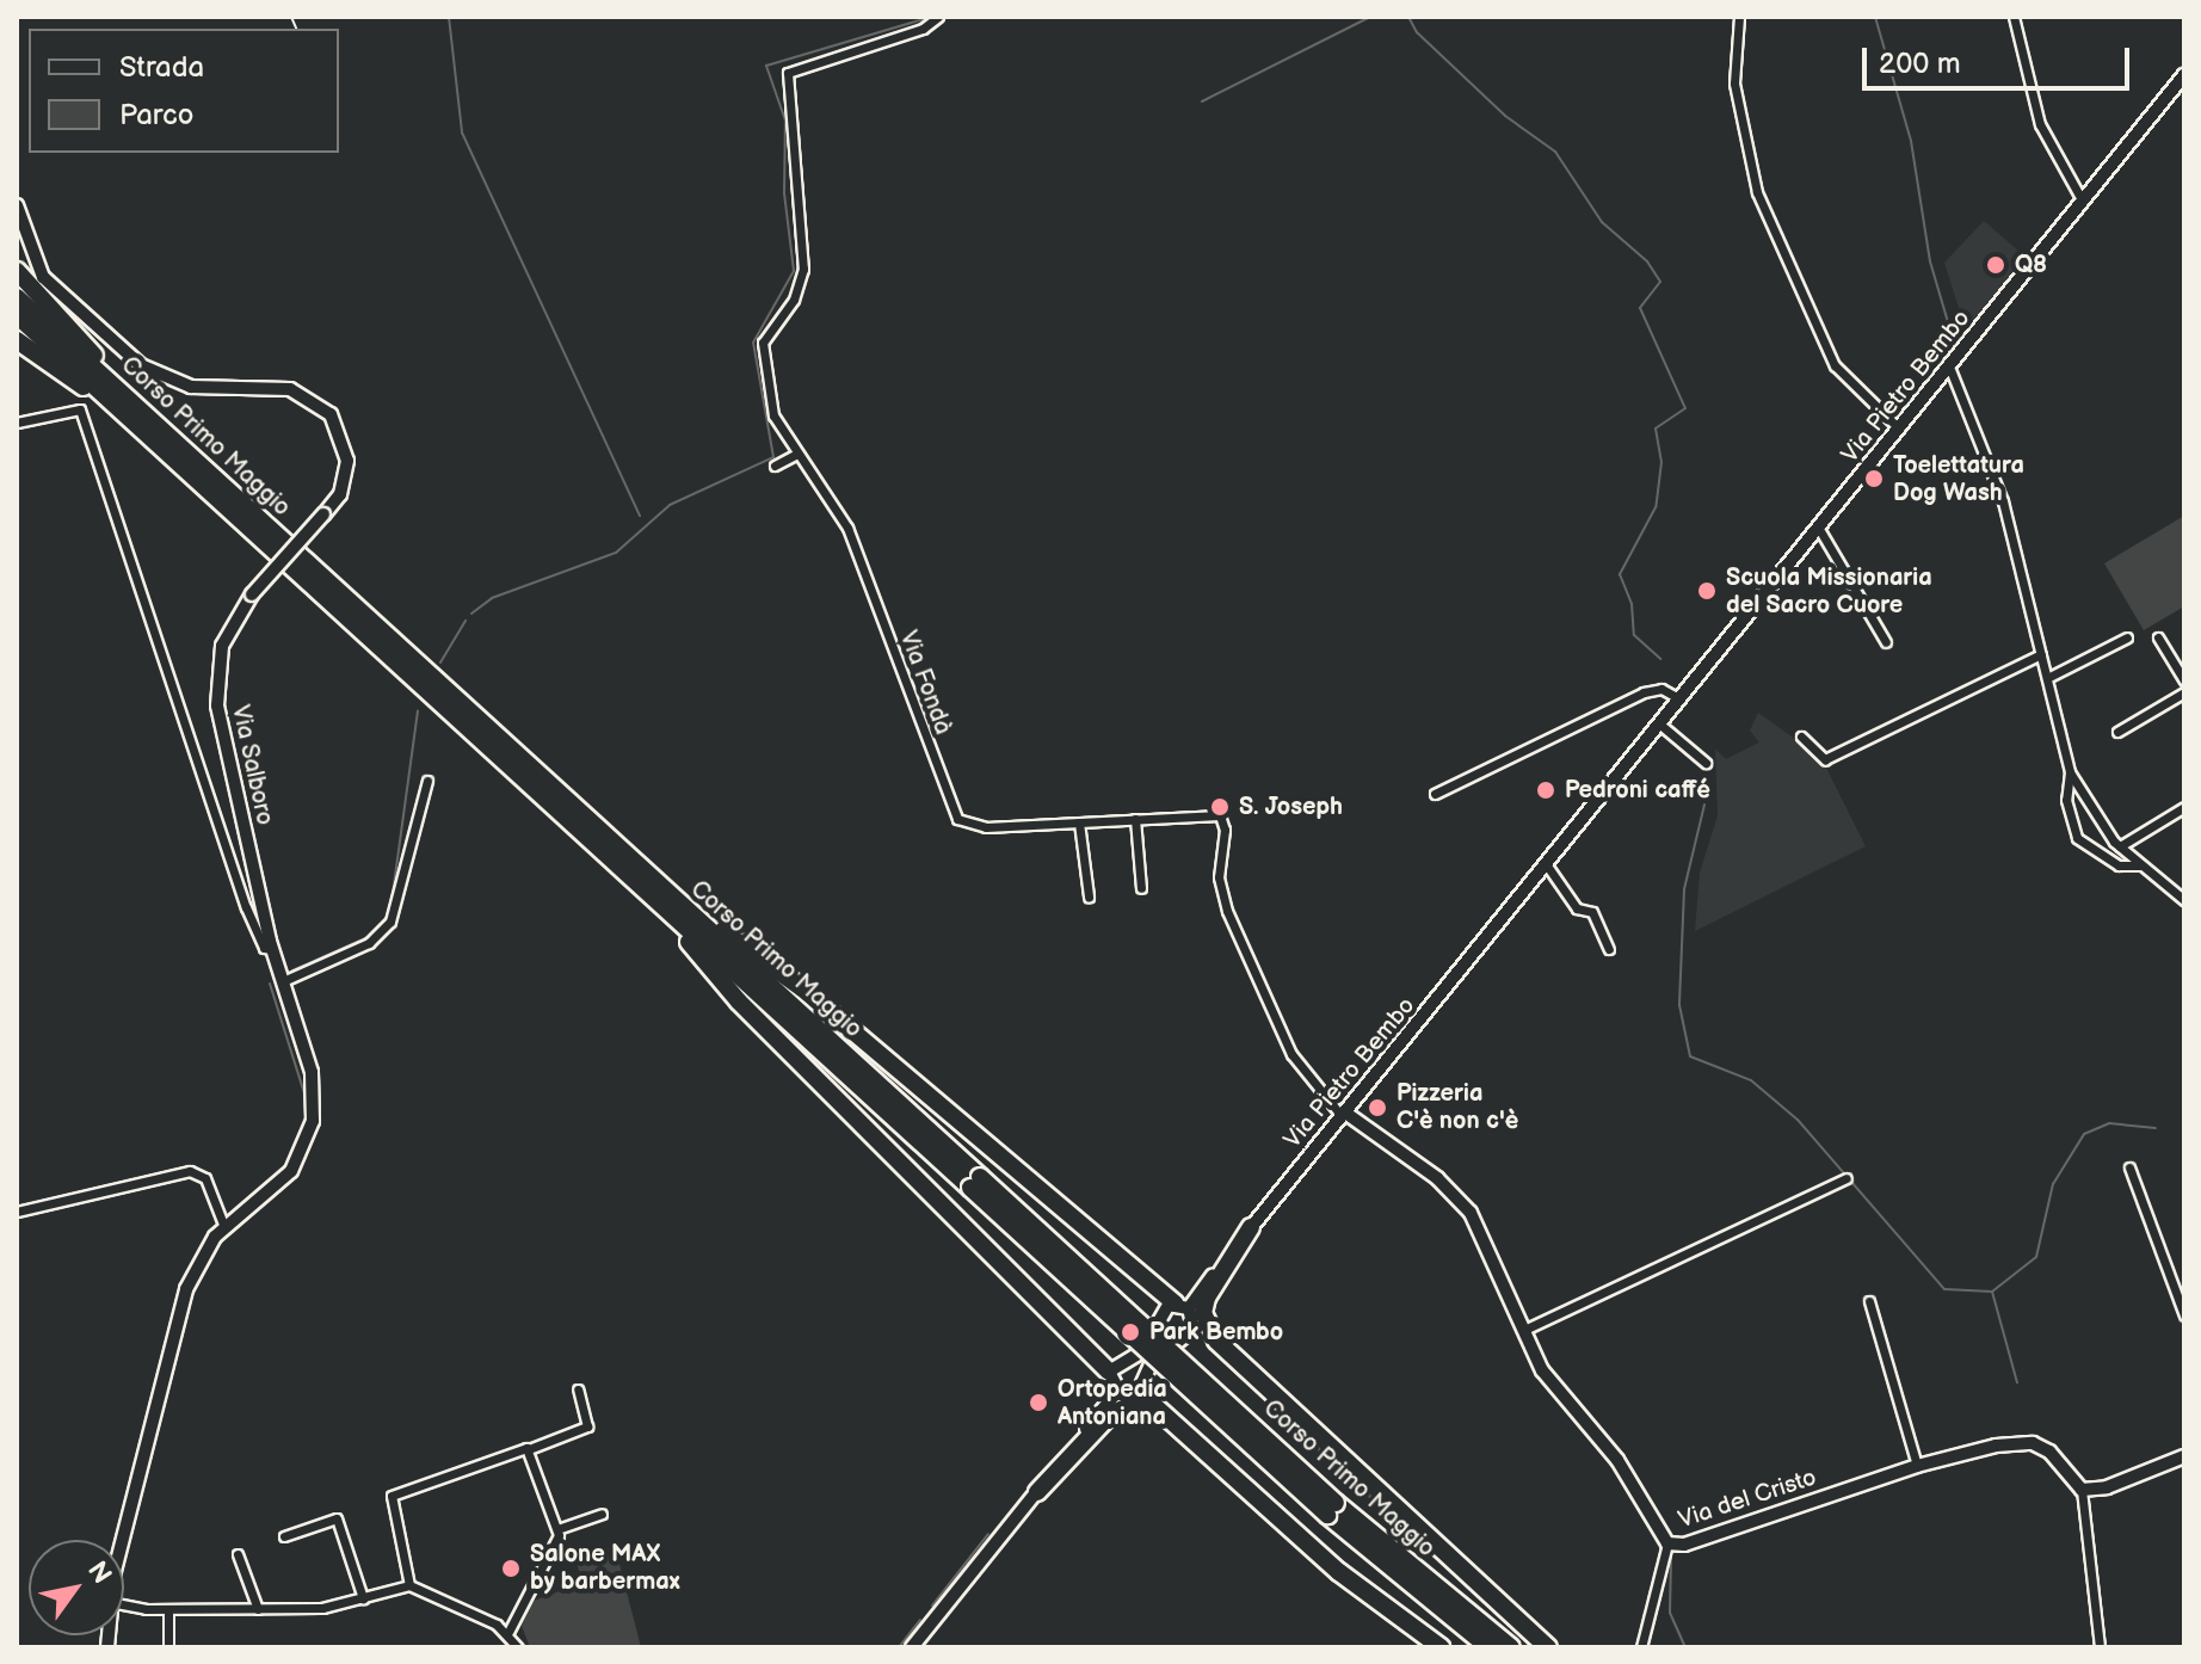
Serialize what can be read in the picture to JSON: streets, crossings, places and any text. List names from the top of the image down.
{
  "streets": {
    "highway": ["Corso Primo Maggio"],
    "street": [
      "Via Pietro Bembo",
      "Via Fondà",
      "Via Salboro",
      "Via del Cristo"
    ]
  },
  "crossings": [
    ["Via Pietro Bembo", "Via Fondà"],
    ["Via Pietro Bembo", "Via del Cristo"],
    ["Via Fondà", "Via del Cristo"]
  ],
  "places": [
    "Q8",
    "Toelettatura Dog Wash",
    "Scuola Missionaria del Sacro Cuore",
    "Pedroni caffé",
    "S. Joseph",
    "Pizzeria C'è non c'è",
    "Park Bembo",
    "Ortopedia Antoniana",
    "Salone MAX by barbermax"
  ],
  "legend": ["Strada", "Parco"],
  "scale_bar": "200 m",
  "north": "top right"
}
